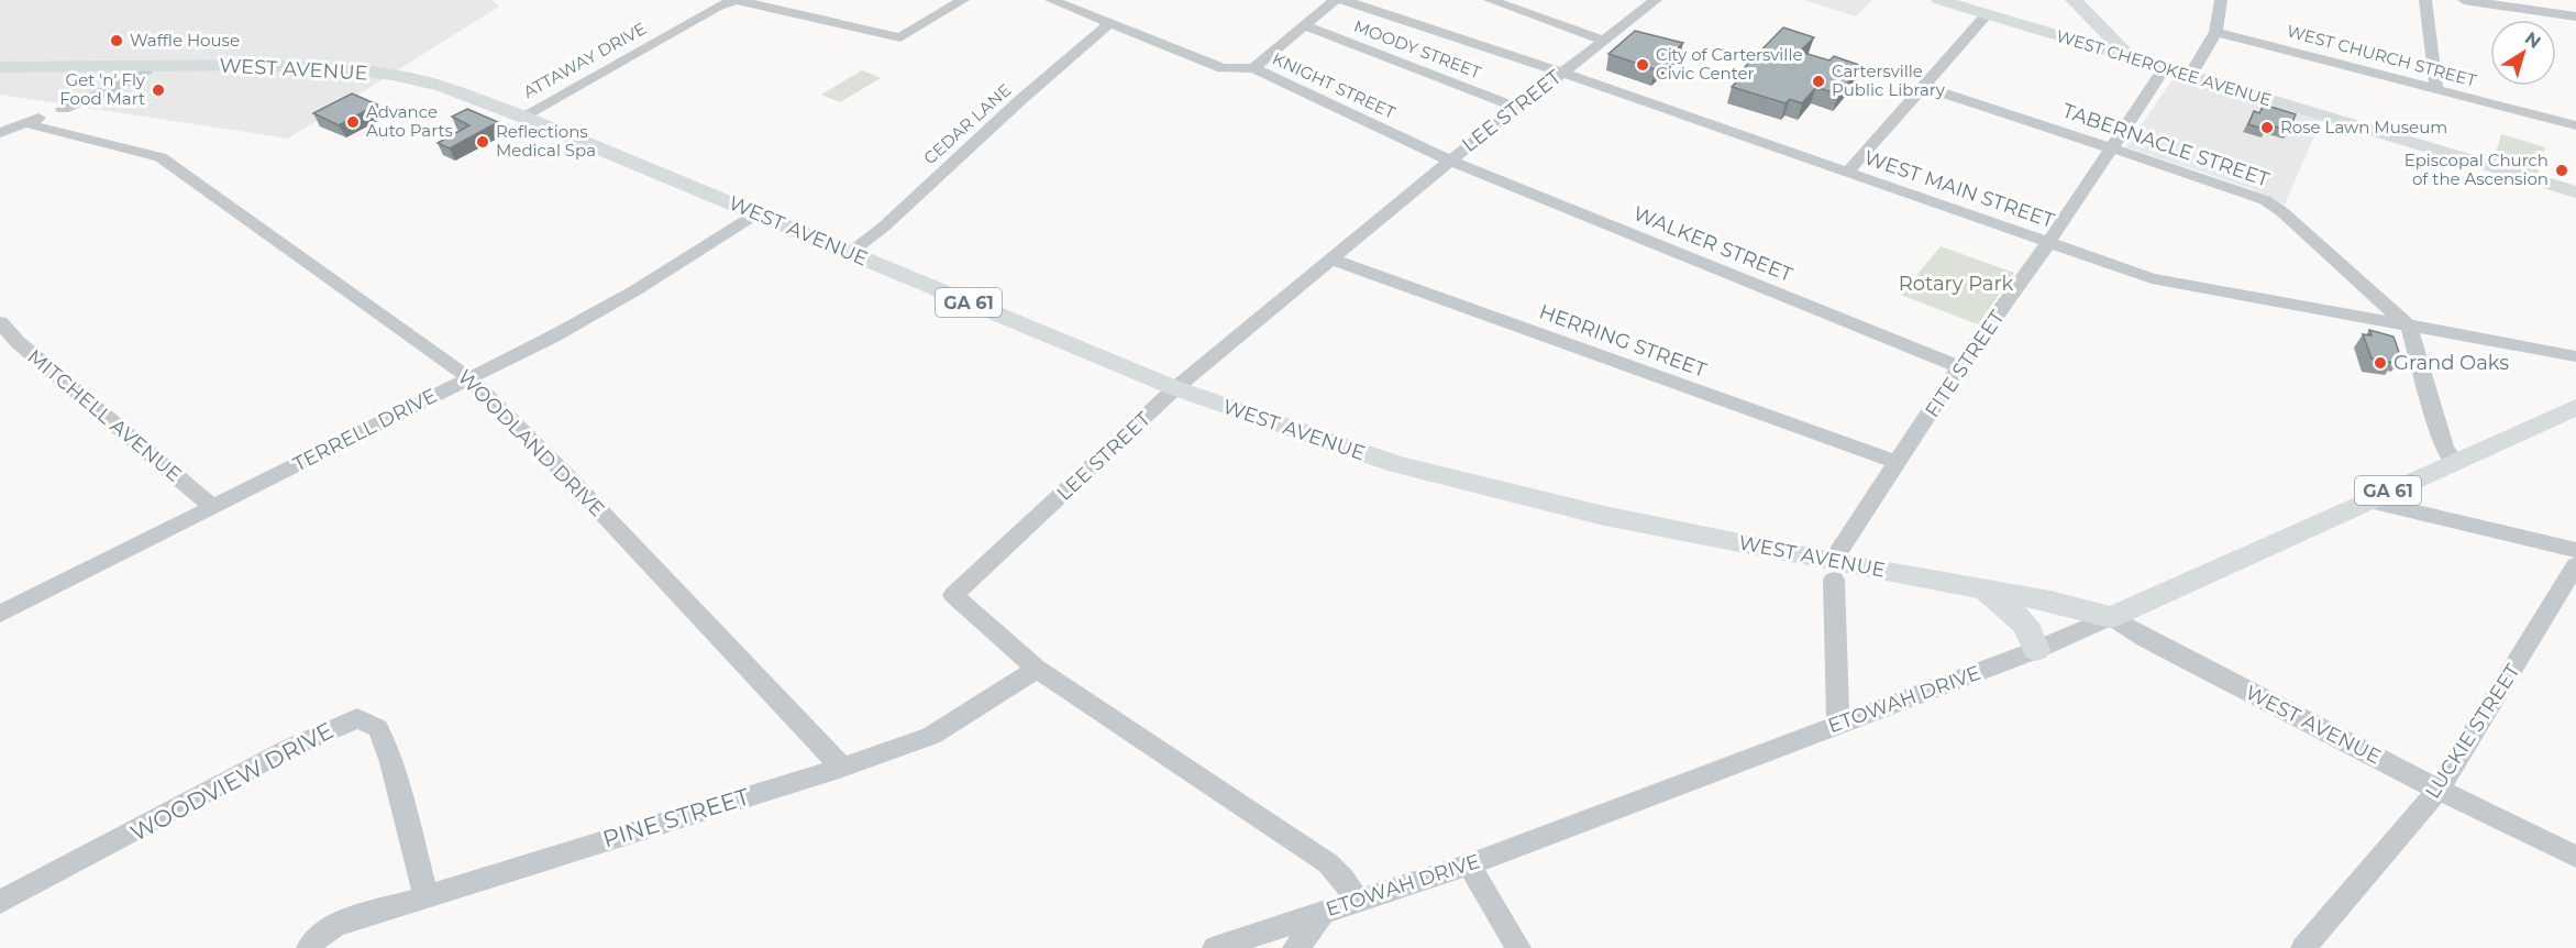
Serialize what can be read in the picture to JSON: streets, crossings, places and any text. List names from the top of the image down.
{
  "streets": {
    "main road": [
      "WEST CHEROKEE AVENUE",
      "WEST AVENUE",
      "GA 61",
      "ETOWAH DRIVE"
    ],
    "street": [
      "MOODY STREET",
      "WEST CHURCH STREET",
      "ATTAWAY DRIVE",
      "KNIGHT STREET",
      "LEE STREET",
      "CEDAR LANE",
      "TABERNACLE STREET",
      "WEST MAIN STREET",
      "WALKER STREET",
      "HERRING STREET",
      "FITE STREET",
      "MITCHELL AVENUE",
      "TERRELL DRIVE",
      "WOODLAND DRIVE",
      "LUCKIE STREET",
      "WOODVIEW DRIVE",
      "PINE STREET"
    ]
  },
  "crossings": [
    ["MOODY STREET", "LEE STREET"],
    ["ATTAWAY DRIVE", "WEST AVENUE"],
    ["WEST CHEROKEE AVENUE", "FITE STREET"],
    ["WEST AVENUE", "LEE STREET"],
    ["WEST AVENUE", "CEDAR LANE"],
    ["WEST AVENUE", "FITE STREET"],
    ["WEST AVENUE", "TERRELL DRIVE"],
    ["WEST AVENUE", "ETOWAH DRIVE"],
    ["WEST AVENUE", "LUCKIE STREET"],
    ["KNIGHT STREET", "LEE STREET"],
    ["KNIGHT STREET", "CEDAR LANE"],
    ["KNIGHT STREET", "WALKER STREET"],
    ["LEE STREET", "WEST MAIN STREET"],
    ["LEE STREET", "WALKER STREET"],
    ["LEE STREET", "HERRING STREET"],
    ["LEE STREET", "ETOWAH DRIVE"],
    ["LEE STREET", "PINE STREET"],
    ["TABERNACLE STREET", "WEST MAIN STREET"],
    ["TABERNACLE STREET", "FITE STREET"],
    ["WEST MAIN STREET", "FITE STREET"],
    ["WALKER STREET", "FITE STREET"],
    ["HERRING STREET", "FITE STREET"],
    ["MITCHELL AVENUE", "TERRELL DRIVE"],
    ["TERRELL DRIVE", "WOODLAND DRIVE"],
    ["WOODLAND DRIVE", "PINE STREET"],
    ["WOODVIEW DRIVE", "PINE STREET"]
  ],
  "parks": ["Rotary Park"],
  "places": [
    "Waffle House",
    "City of Cartersville Civic Center",
    "Cartersville Public Library",
    "Get 'n' Fly Food Mart",
    "Advance Auto Parts",
    "Rose Lawn Museum",
    "Reflections Medical Spa",
    "Episcopal Church of the Ascension",
    "Grand Oaks"
  ],
  "north": "top right"
}
